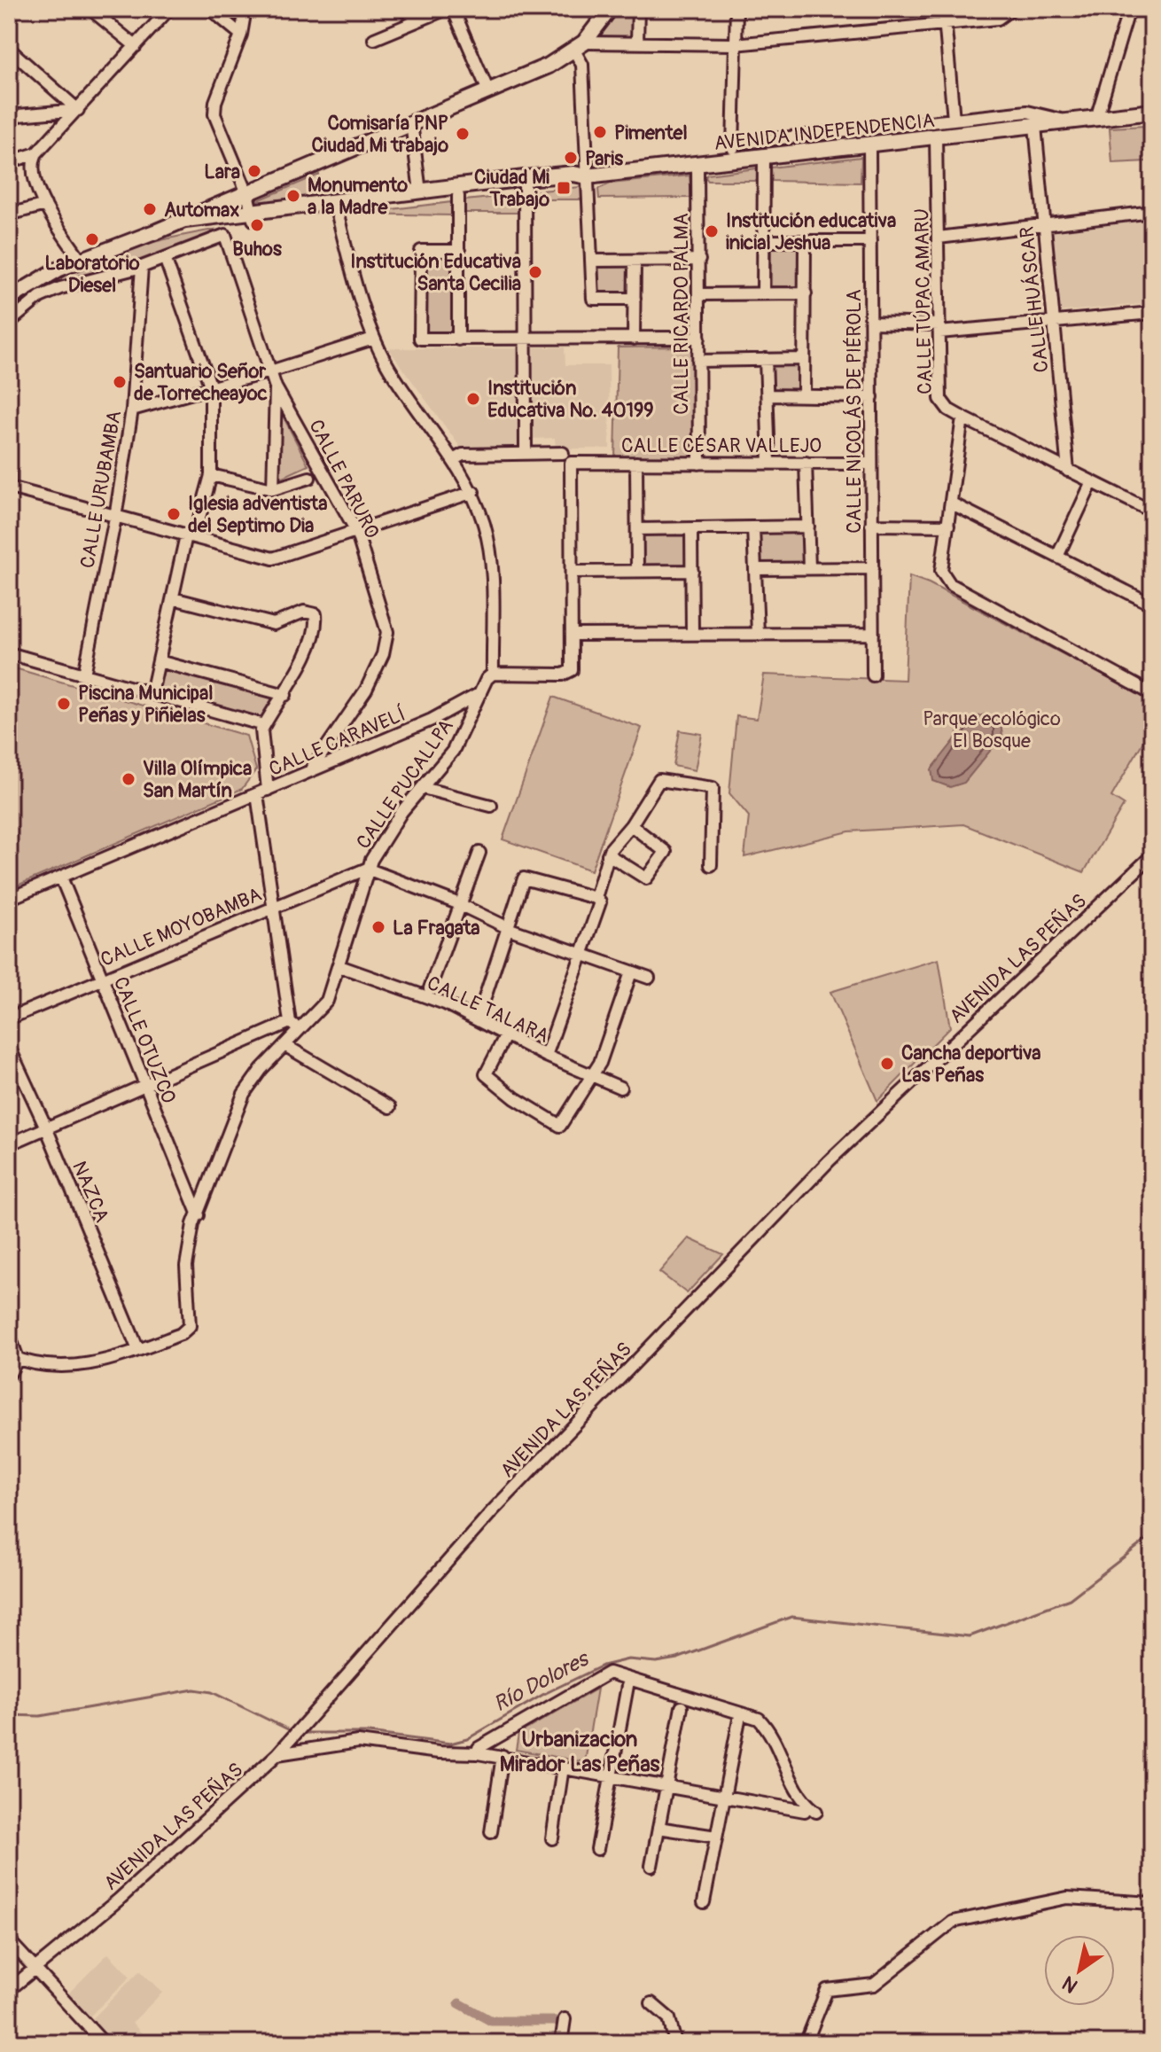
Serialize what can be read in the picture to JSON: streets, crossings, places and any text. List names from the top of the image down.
{
  "streets": {
    "main road": ["AVENIDA INDEPENDENCIA"],
    "street": [
      "CALLE HUÁSCAR",
      "CALLE TÚPAC AMARU",
      "CALLE RICARDO PALMA",
      "CALLE NICOLÁS DE PIÉROLA",
      "CALLE CÉSAR VALLEJO",
      "CALLE PARURO",
      "CALLE URUBAMBA",
      "CALLE CARAVELÍ",
      "CALLE PUCALLPA",
      "CALLE MOYOBAMBA",
      "AVENIDA LAS PEÑAS",
      "CALLE TALARA",
      "CALLE OTUZCO",
      "NAZCA"
    ]
  },
  "crossings": [
    ["AVENIDA INDEPENDENCIA", "CALLE HUÁSCAR"],
    ["AVENIDA INDEPENDENCIA", "CALLE TÚPAC AMARU"],
    ["AVENIDA INDEPENDENCIA", "CALLE RICARDO PALMA"],
    ["AVENIDA INDEPENDENCIA", "CALLE NICOLÁS DE PIÉROLA"],
    ["CALLE RICARDO PALMA", "CALLE CÉSAR VALLEJO"],
    ["CALLE NICOLÁS DE PIÉROLA", "CALLE CÉSAR VALLEJO"],
    ["CALLE PARURO", "CALLE CARAVELÍ"],
    ["CALLE CARAVELÍ", "CALLE PUCALLPA"],
    ["CALLE CARAVELÍ", "CALLE OTUZCO"],
    ["CALLE PUCALLPA", "CALLE MOYOBAMBA"],
    ["CALLE PUCALLPA", "CALLE TALARA"],
    ["CALLE PUCALLPA", "CALLE OTUZCO"],
    ["CALLE PUCALLPA", "NAZCA"],
    ["CALLE MOYOBAMBA", "CALLE OTUZCO"]
  ],
  "districts": ["Urbanizacion Mirador Las Peñas"],
  "water": ["Río Dolores"],
  "parks": ["Parque ecológico El Bosque"],
  "places": {
    "other": [
      "Pimentel",
      "Comisaría PNP Ciudad Mi trabajo",
      "Paris",
      "Lara",
      "Monumento a la Madre",
      "Automax",
      "Buhos",
      "Institución educativa inicial Jeshua",
      "Laboratorio Diesel",
      "Institución Educativa Santa Cecilia",
      "Santuario Señor de Torrecheayoc",
      "Institución Educativa No. 40199",
      "Iglesia adventista del Septimo Dia",
      "Piscina Municipal Peñas y Piñielas",
      "Villa Olímpica San Martín",
      "La Fragata",
      "Cancha deportiva Las Peñas"
    ],
    "transit": ["Ciudad Mi Trabajo"]
  },
  "north": "bottom left"
}
